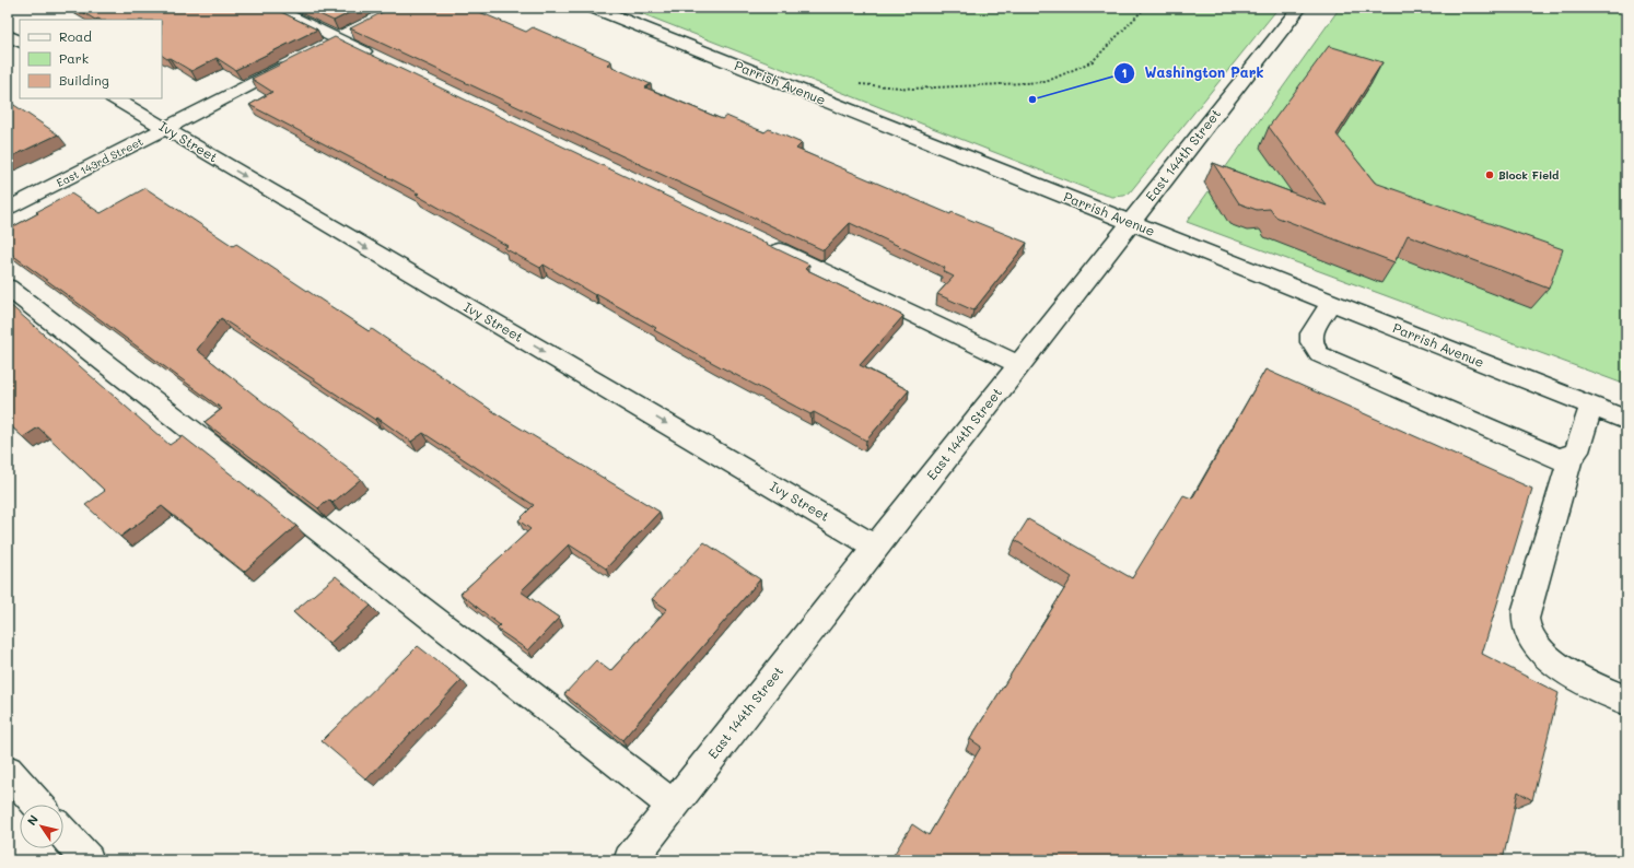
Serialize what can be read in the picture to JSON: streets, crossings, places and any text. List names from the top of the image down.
{
  "streets": {
    "street": [
      "Parrish Avenue",
      "Ivy Street",
      "East 144th Street",
      "East 143rd Street"
    ]
  },
  "crossings": [
    ["Parrish Avenue", "East 144th Street"],
    ["Ivy Street", "East 144th Street"],
    ["Ivy Street", "East 143rd Street"]
  ],
  "one_way": ["Ivy Street"],
  "places": ["Washington Park", "Block Field"],
  "legend": ["Road", "Park", "Building"],
  "north": "top left"
}
